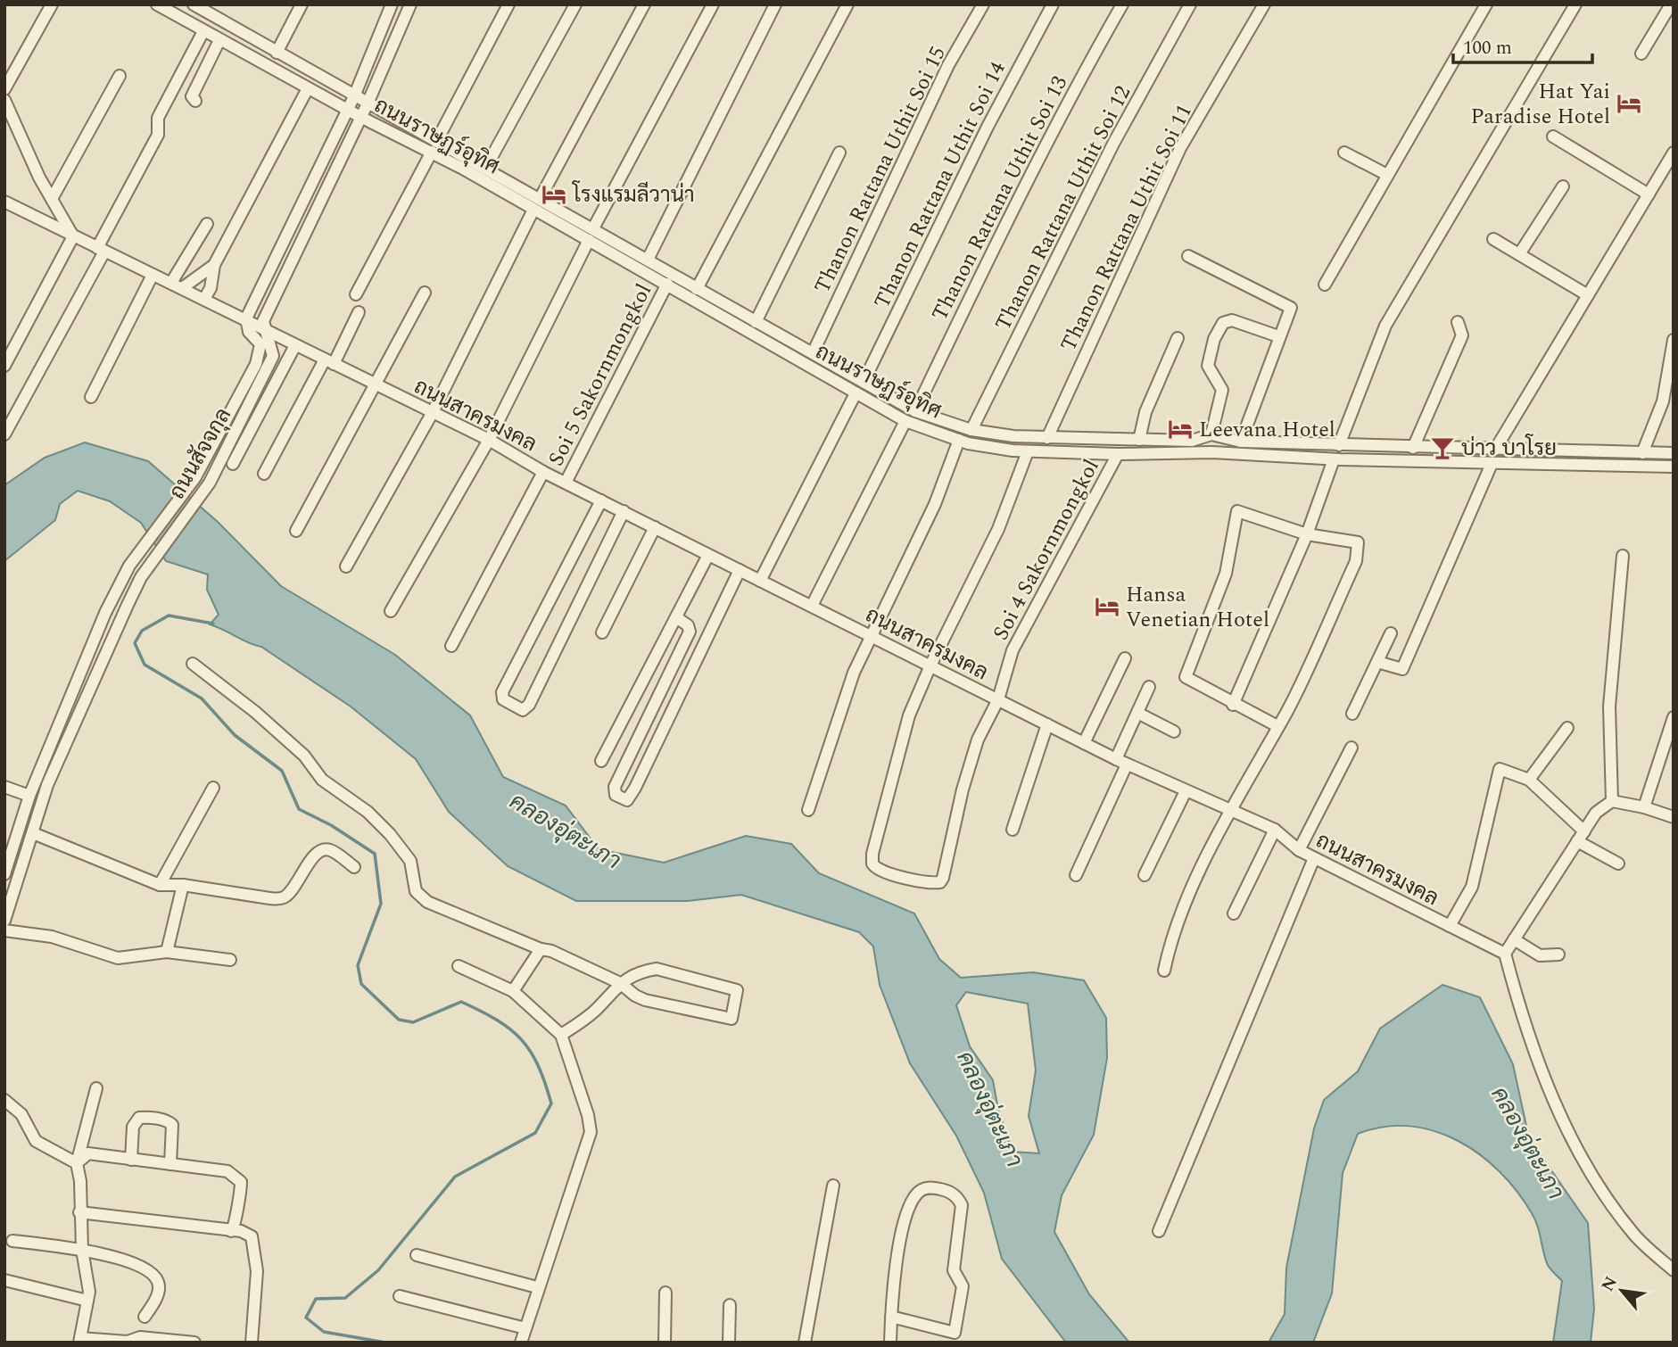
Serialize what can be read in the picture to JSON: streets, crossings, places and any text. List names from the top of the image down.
{
  "streets": {
    "street": [
      "ถนนราษฏร์อุทิศ",
      "Thanon Rattana Uthit Soi 15",
      "Thanon Rattana Uthit Soi 14",
      "Thanon Rattana Uthit Soi 13",
      "Thanon Rattana Uthit Soi 12",
      "Thanon Rattana Uthit Soi 11",
      "Soi 5 Sakornmongkol",
      "ถนนสาครมงคล",
      "ถนนสัจจกุล",
      "Soi 4 Sakornmongkol"
    ]
  },
  "crossings": [
    ["ถนนราษฏร์อุทิศ", "Thanon Rattana Uthit Soi 15"],
    ["ถนนราษฏร์อุทิศ", "Thanon Rattana Uthit Soi 14"],
    ["ถนนราษฏร์อุทิศ", "Thanon Rattana Uthit Soi 13"],
    ["ถนนราษฏร์อุทิศ", "Thanon Rattana Uthit Soi 12"],
    ["ถนนราษฏร์อุทิศ", "Thanon Rattana Uthit Soi 11"],
    ["ถนนราษฏร์อุทิศ", "Soi 5 Sakornmongkol"],
    ["ถนนราษฏร์อุทิศ", "Soi 4 Sakornmongkol"],
    ["Soi 5 Sakornmongkol", "ถนนสาครมงคล"],
    ["ถนนสาครมงคล", "ถนนสัจจกุล"],
    ["ถนนสาครมงคล", "Soi 4 Sakornmongkol"]
  ],
  "water": ["คลองอุ่ตะเภา"],
  "places": {
    "hotel": [
      "Hat Yai Paradise Hotel",
      "โรงแรมลีวาน่า",
      "Leevana Hotel",
      "Hansa Venetian Hotel"
    ],
    "bar": ["บ่าว บาโรย"]
  },
  "scale_bar": "100 m",
  "north": "top left"
}
